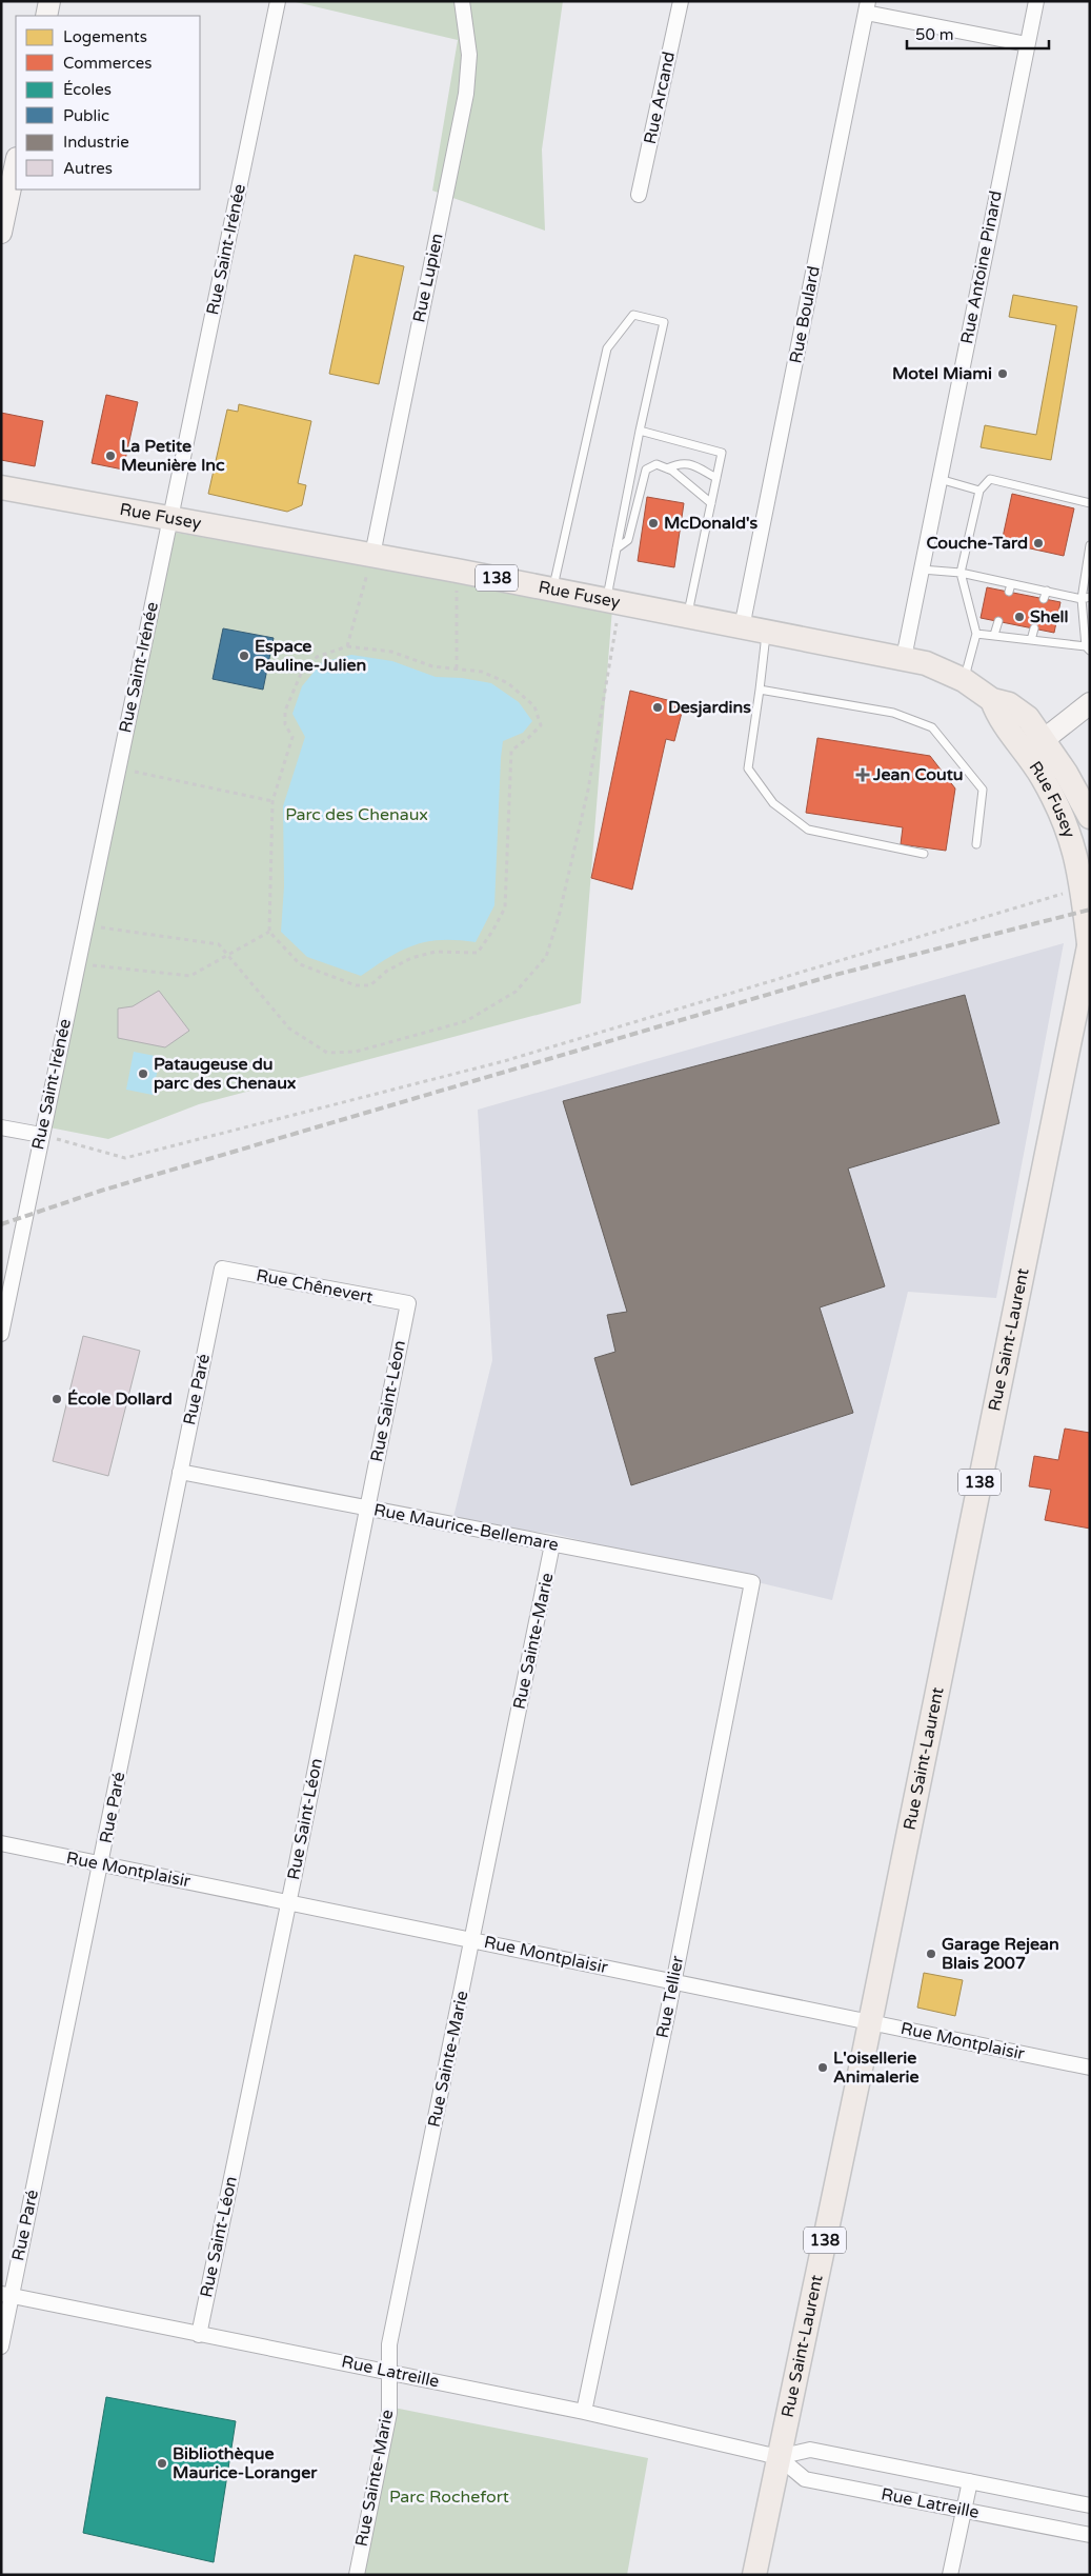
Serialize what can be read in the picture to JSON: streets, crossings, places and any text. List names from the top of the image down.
{
  "streets": {
    "main road": ["Rue Fusey", "138", "Rue Saint-Laurent"],
    "street": [
      "Rue Arcand",
      "Rue Saint-Irénée",
      "Rue Antoine Pinard",
      "Rue Lupien",
      "Rue Boulard",
      "Rue Chênevert",
      "Rue Paré",
      "Rue Saint-Léon",
      "Rue Maurice-Bellemare",
      "Rue Sainte-Marie",
      "Rue Montplaisir",
      "Rue Tellier",
      "Rue Latreille"
    ]
  },
  "crossings": [
    ["Rue Saint-Irénée", "Rue Fusey"],
    ["Rue Antoine Pinard", "Rue Fusey"],
    ["Rue Lupien", "Rue Fusey"],
    ["Rue Boulard", "Rue Fusey"],
    ["Rue Fusey", "Rue Saint-Laurent"],
    ["Rue Chênevert", "Rue Paré"],
    ["Rue Chênevert", "Rue Saint-Léon"],
    ["Rue Saint-Laurent", "Rue Montplaisir"],
    ["Rue Saint-Laurent", "Rue Latreille"],
    ["Rue Paré", "Rue Maurice-Bellemare"],
    ["Rue Paré", "Rue Montplaisir"],
    ["Rue Paré", "Rue Latreille"],
    ["Rue Saint-Léon", "Rue Maurice-Bellemare"],
    ["Rue Saint-Léon", "Rue Montplaisir"],
    ["Rue Saint-Léon", "Rue Latreille"],
    ["Rue Maurice-Bellemare", "Rue Sainte-Marie"],
    ["Rue Maurice-Bellemare", "Rue Tellier"],
    ["Rue Sainte-Marie", "Rue Montplaisir"],
    ["Rue Sainte-Marie", "Rue Latreille"],
    ["Rue Montplaisir", "Rue Tellier"],
    ["Rue Tellier", "Rue Latreille"]
  ],
  "parks": ["Parc des Chenaux", "Parc Rochefort"],
  "places": {
    "other": [
      "Motel Miami",
      "La Petite Meunière Inc",
      "McDonald's",
      "Couche-Tard",
      "Shell",
      "Espace Pauline-Julien",
      "Desjardins",
      "Pataugeuse du parc des Chenaux",
      "École Dollard",
      "Garage Rejean Blais 2007",
      "L'oisellerie Animalerie",
      "Bibliothèque Maurice-Loranger"
    ],
    "health": ["Jean Coutu"]
  },
  "legend": [
    "Logements",
    "Commerces",
    "Écoles",
    "Public",
    "Industrie",
    "Autres"
  ],
  "scale_bar": "50 m"
}
